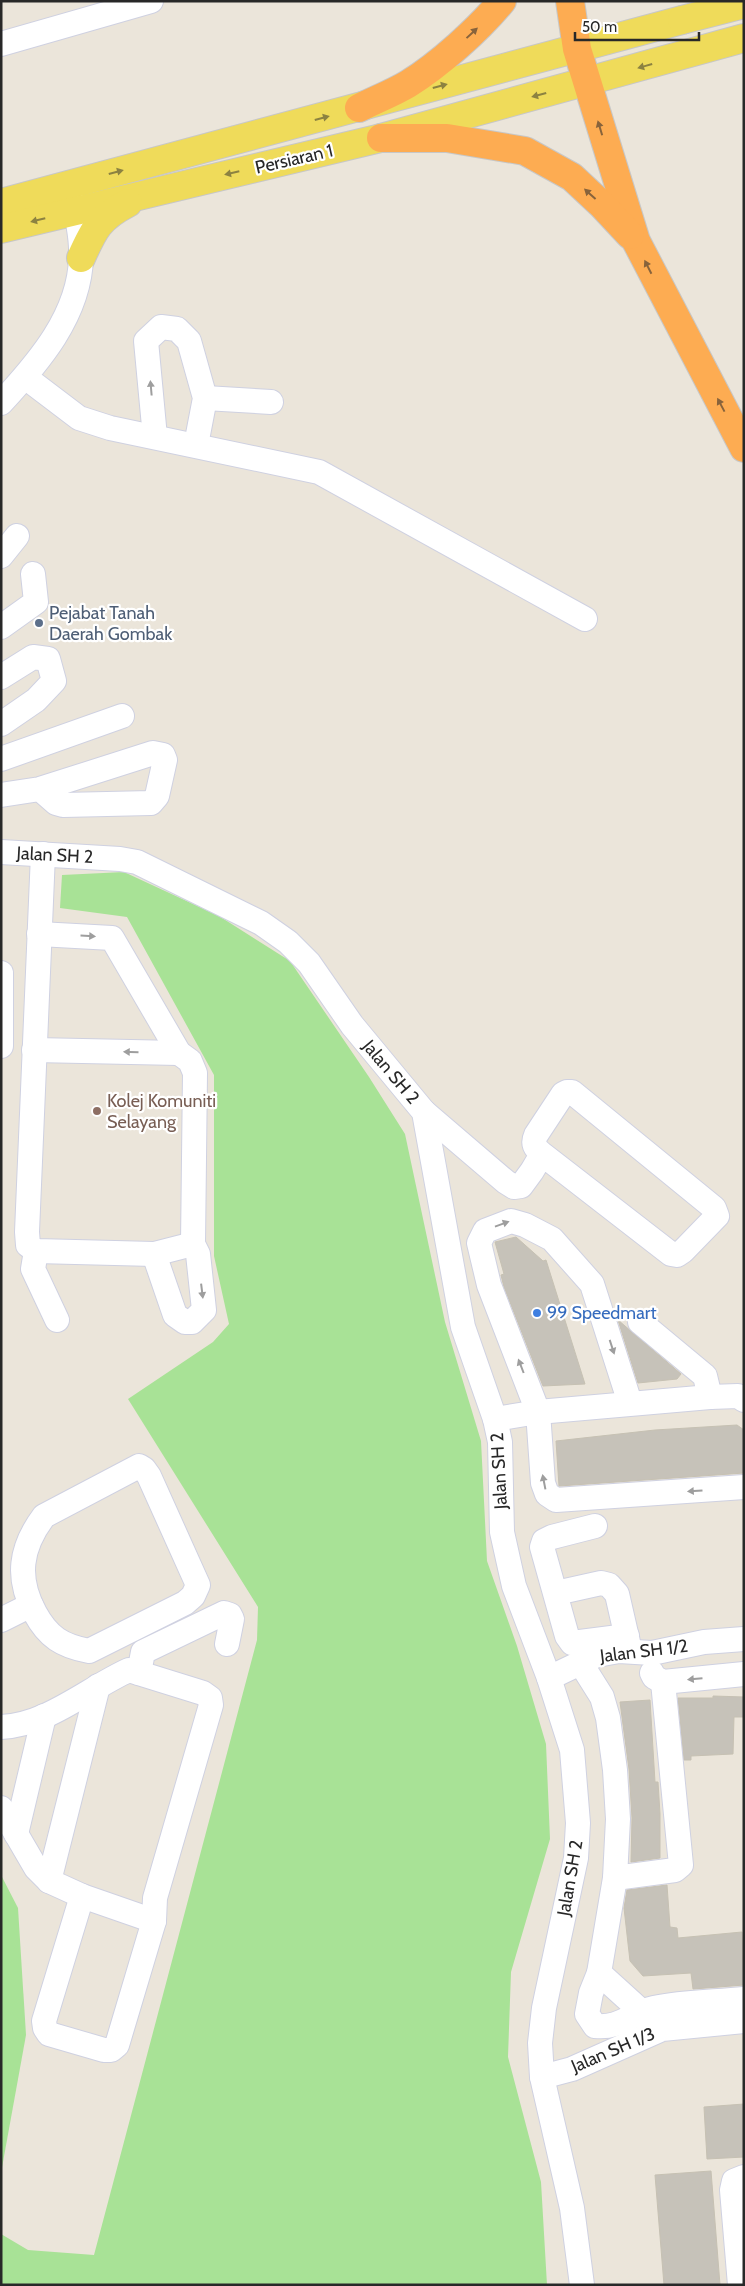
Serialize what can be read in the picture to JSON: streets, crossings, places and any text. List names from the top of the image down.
{
  "streets": {
    "main road": ["Persiaran 1"],
    "street": ["Jalan SH 2", "Jalan SH 1/2", "Jalan SH 1/3"]
  },
  "crossings": [
    ["Jalan SH 2", "Jalan SH 1/2"],
    ["Jalan SH 2", "Jalan SH 1/3"]
  ],
  "places": ["Pejabat Tanah Daerah Gombak", "Kolej Komuniti Selayang", "99 Speedmart"],
  "scale_bar": "50 m"
}
